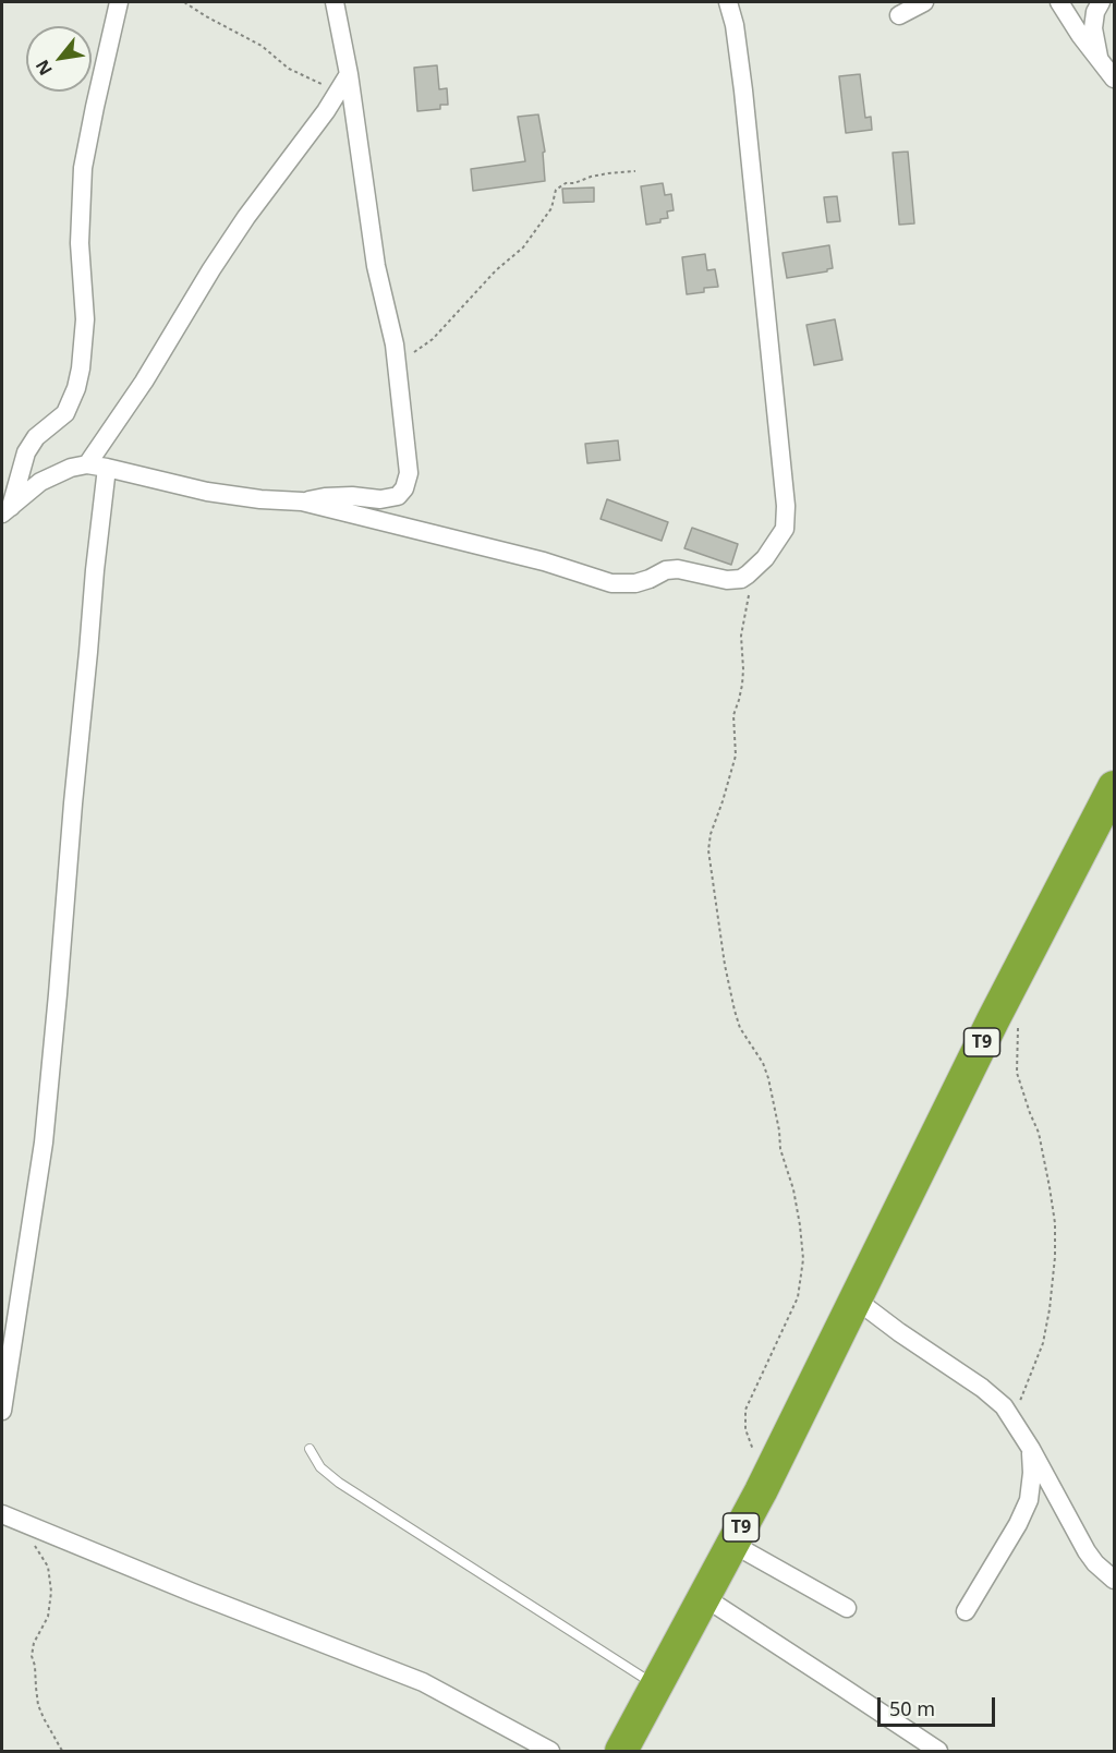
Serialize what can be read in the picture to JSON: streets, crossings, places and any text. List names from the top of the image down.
{
  "streets": {
    "highway": ["T9"]
  },
  "scale_bar": "50 m",
  "north": "bottom left"
}
